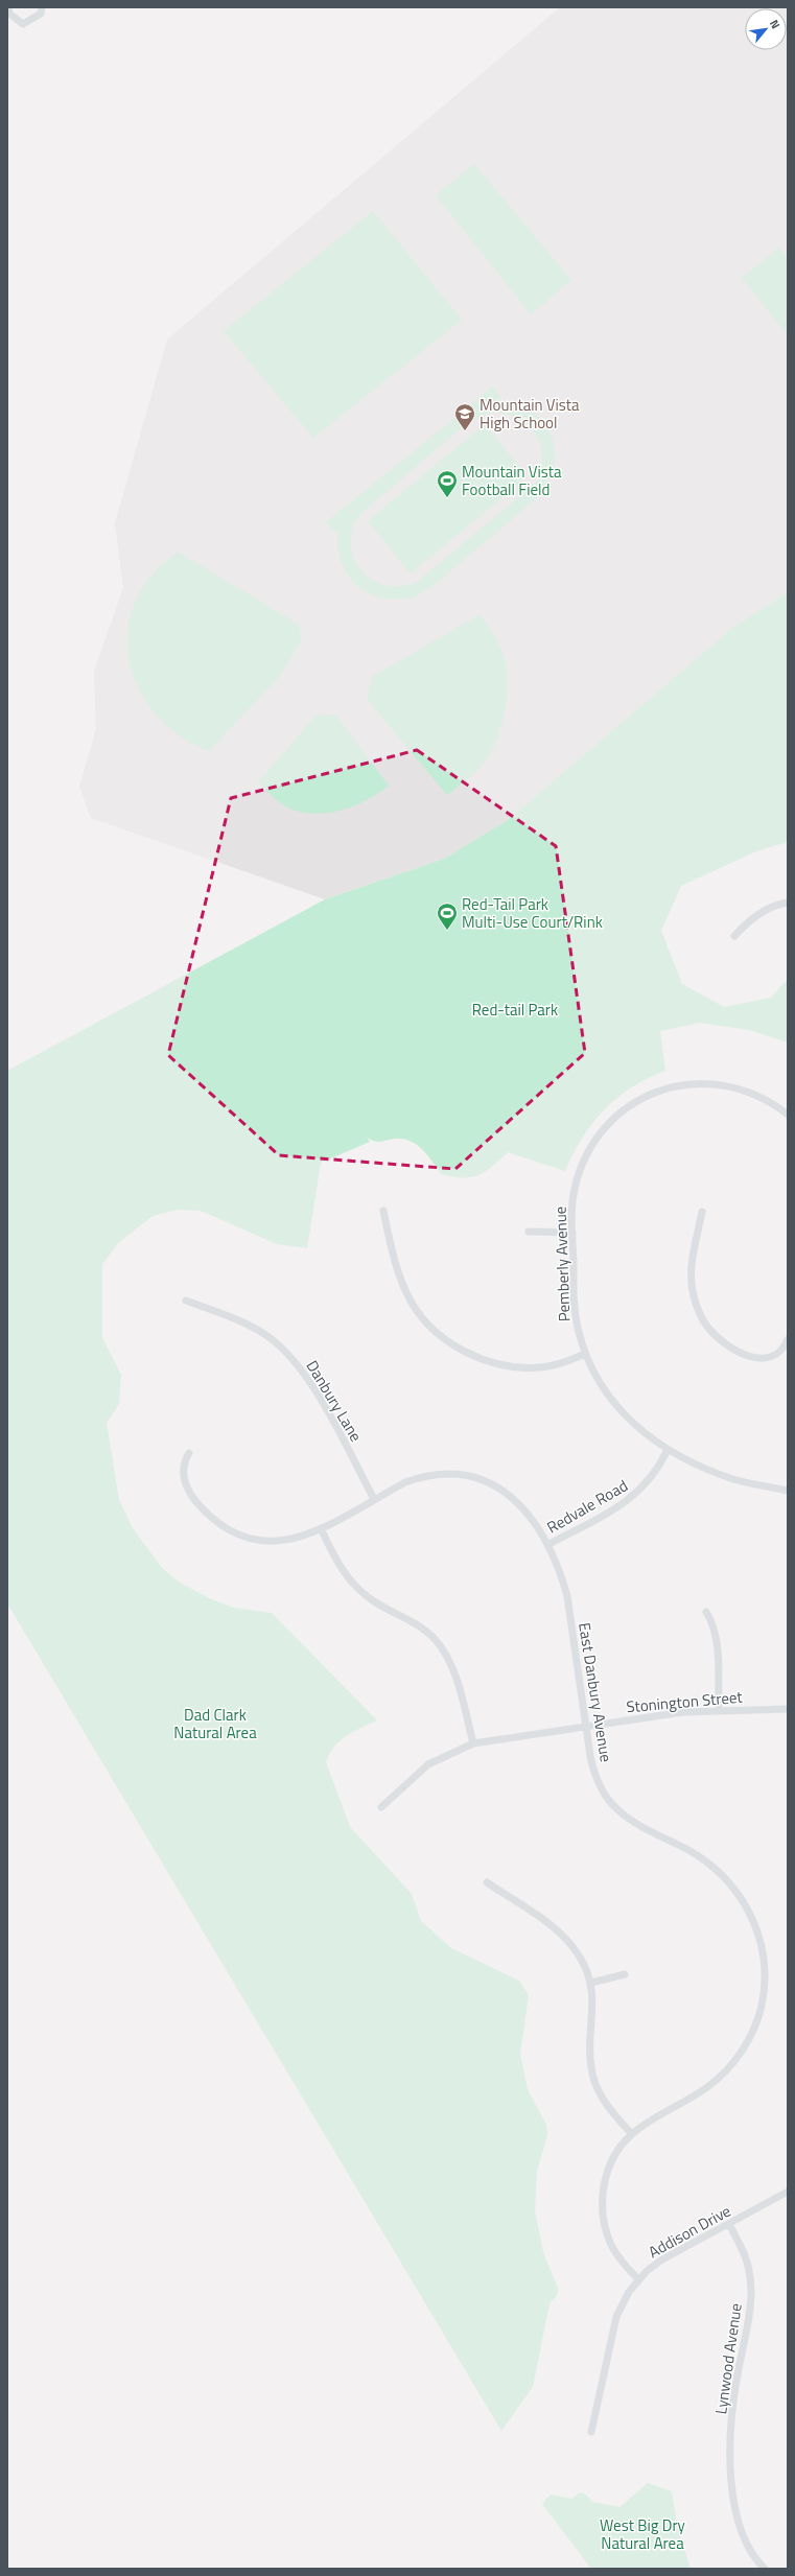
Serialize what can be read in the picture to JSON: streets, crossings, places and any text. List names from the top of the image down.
{
  "streets": {
    "street": [
      "Pemberly Avenue",
      "Danbury Lane",
      "Redvale Road",
      "East Danbury Avenue",
      "Stonington Street",
      "Addison Drive",
      "Lynwood Avenue"
    ]
  },
  "crossings": [
    ["Pemberly Avenue", "Redvale Road"],
    ["Danbury Lane", "East Danbury Avenue"],
    ["Redvale Road", "East Danbury Avenue"],
    ["East Danbury Avenue", "Stonington Street"],
    ["East Danbury Avenue", "Addison Drive"],
    ["Addison Drive", "Lynwood Avenue"]
  ],
  "parks": ["Red-tail Park", "Dad Clark Natural Area", "West Big Dry Natural Area"],
  "places": {
    "school or university": ["Mountain Vista High School"],
    "sports": ["Mountain Vista Football Field", "Red-Tail Park Multi-Use Court/Rink"]
  },
  "north": "top right"
}
